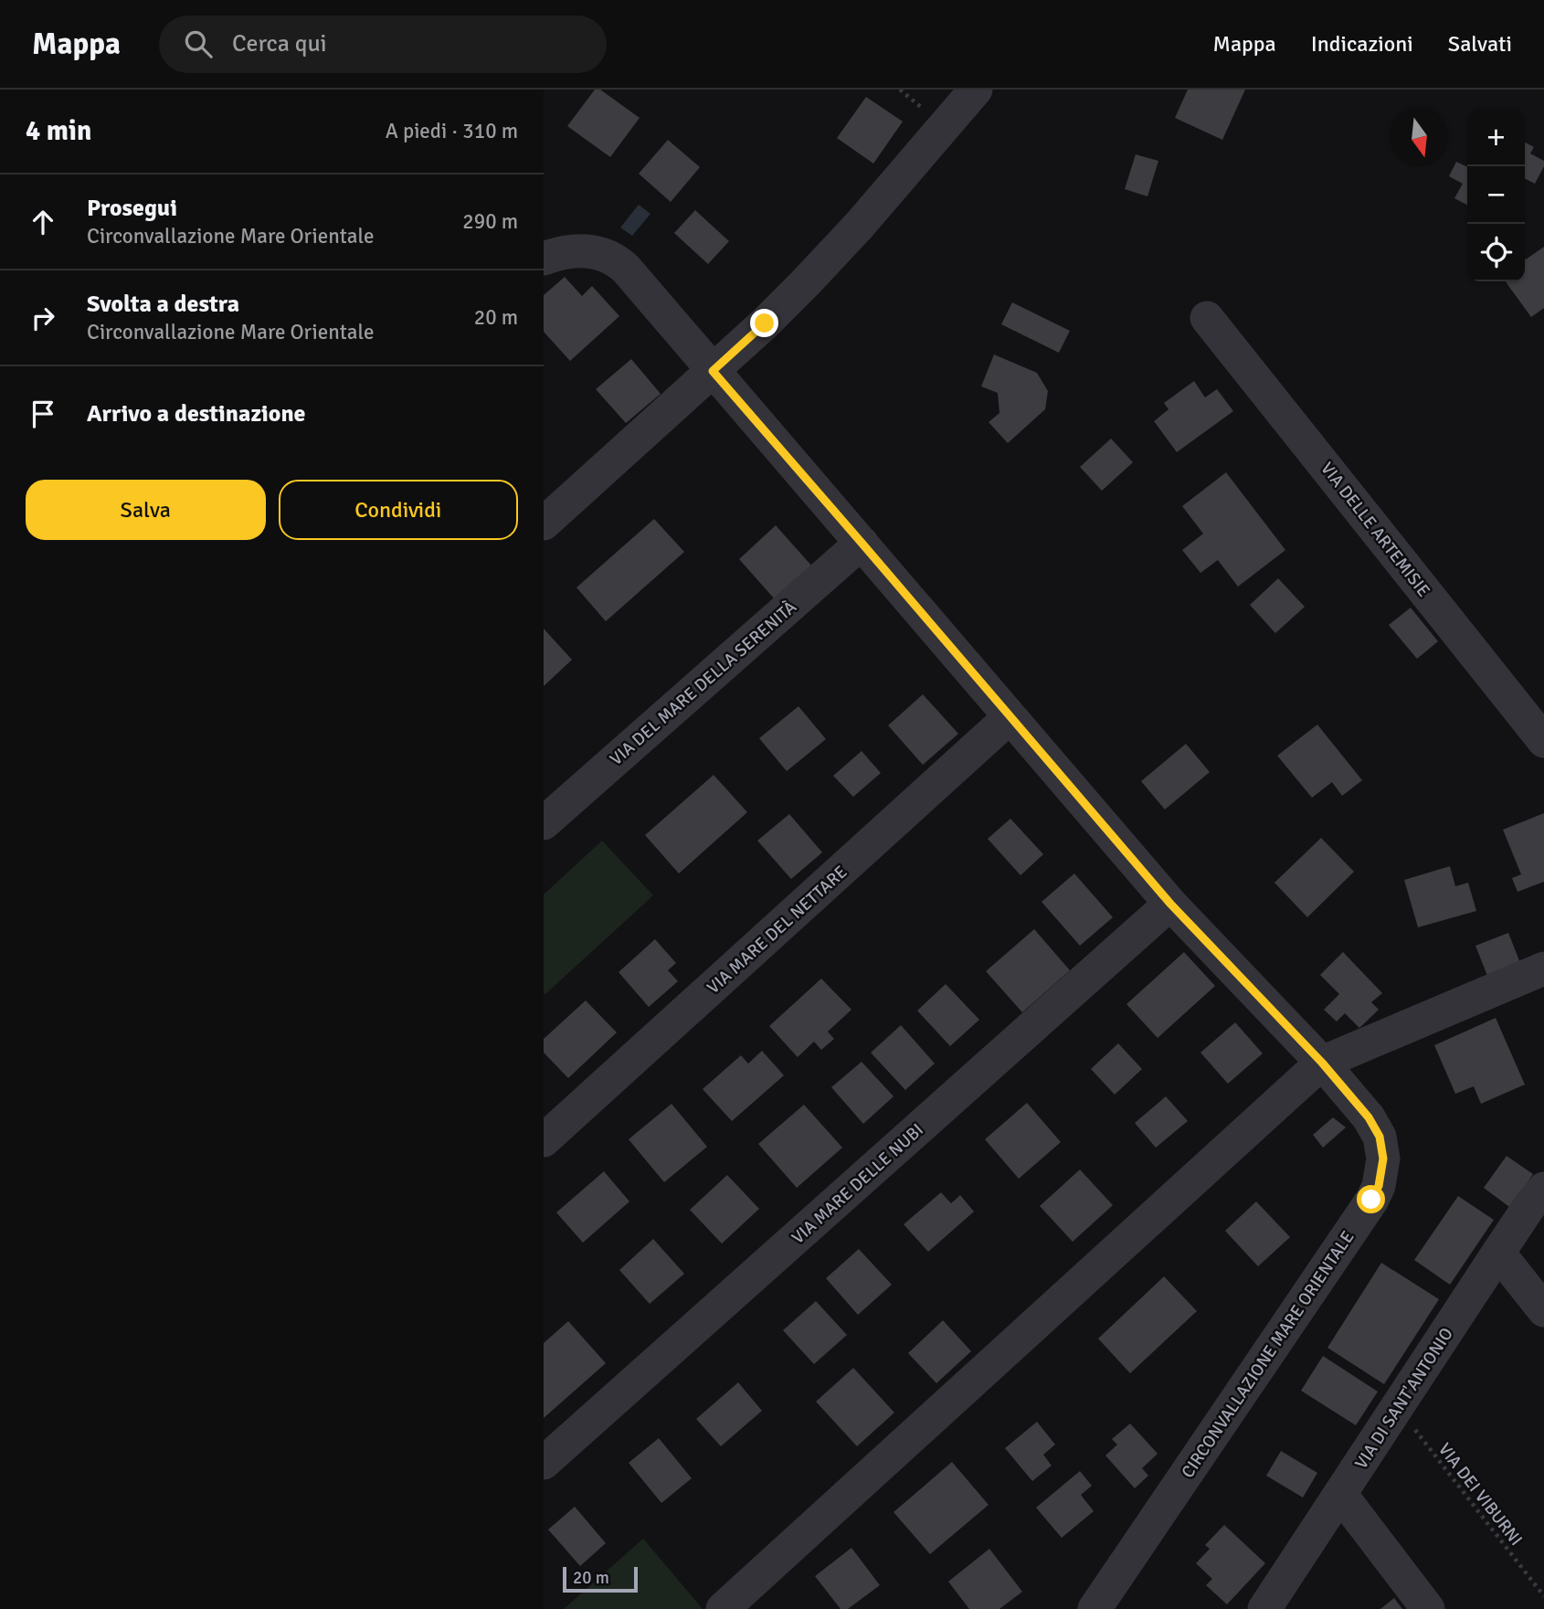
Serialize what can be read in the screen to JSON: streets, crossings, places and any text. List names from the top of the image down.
{
  "streets": {
    "street": [
      "VIA DELLE ARTEMISIE",
      "VIA DEL MARE DELLA SERENITÀ",
      "VIA MARE DEL NETTARE",
      "VIA MARE DELLE NUBI",
      "CIRCONVALLAZIONE MARE ORIENTALE",
      "VIA DI SANT'ANTONIO"
    ],
    "path": ["VIA DEI VIBURNI"]
  },
  "crossings": [
    ["VIA DEL MARE DELLA SERENITÀ", "CIRCONVALLAZIONE MARE ORIENTALE"],
    ["VIA MARE DEL NETTARE", "CIRCONVALLAZIONE MARE ORIENTALE"],
    ["VIA MARE DELLE NUBI", "CIRCONVALLAZIONE MARE ORIENTALE"],
    ["VIA DI SANT'ANTONIO", "VIA DEI VIBURNI"]
  ],
  "scale_bar": "20 m",
  "north": "bottom",
  "page": {
    "header": "Mappa",
    "search": "Cerca qui",
    "nav": ["Mappa", "Indicazioni", "Salvati"],
    "heading": ["4 min", "A piedi · 310 m"],
    "map_buttons": ["+", "−"],
    "list": [
      ["Prosegui", "Circonvallazione Mare Orientale", "290 m"],
      ["Svolta a destra", "Circonvallazione Mare Orientale", "20 m"],
      "Arrivo a destinazione"
    ],
    "buttons": ["Salva", "Condividi"],
    "scale": "20 m"
  }
}
